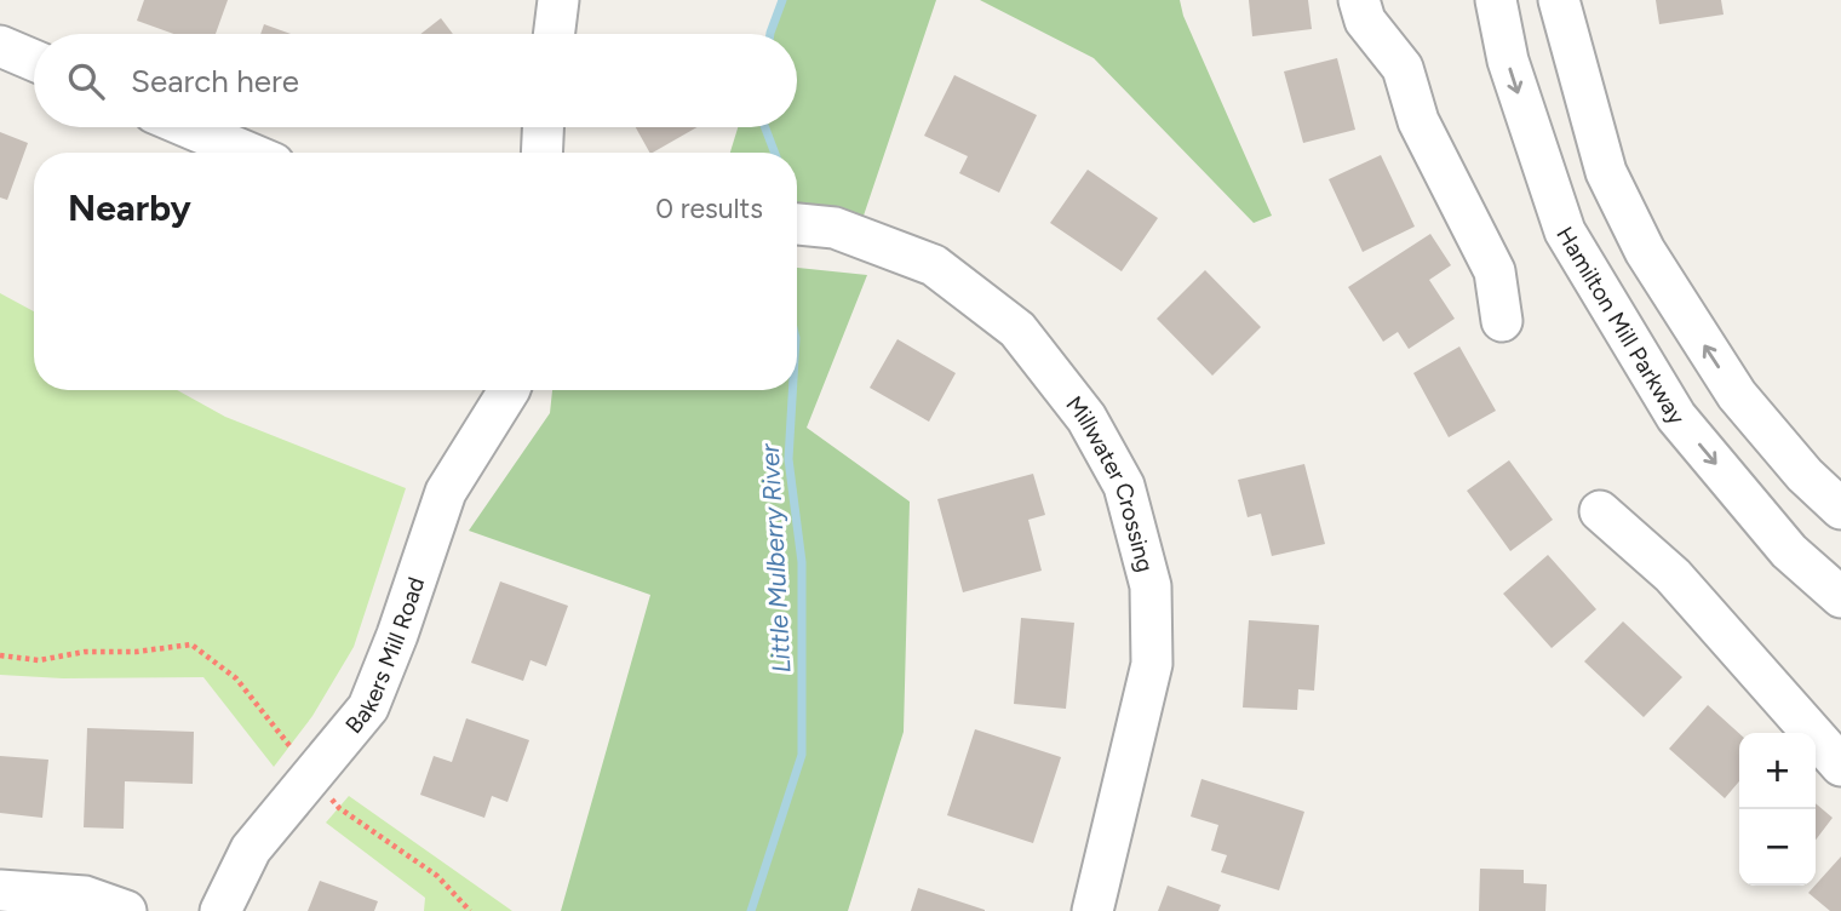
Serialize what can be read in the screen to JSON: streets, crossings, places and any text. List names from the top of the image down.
{
  "streets": {
    "street": ["Hamilton Mill Parkway", "Millwater Crossing", "Bakers Mill Road"]
  },
  "water": ["Little Mulberry River"],
  "page": {
    "search": "Search here",
    "heading": ["Nearby", "0 results"],
    "map_buttons": ["+", "−"]
  }
}
